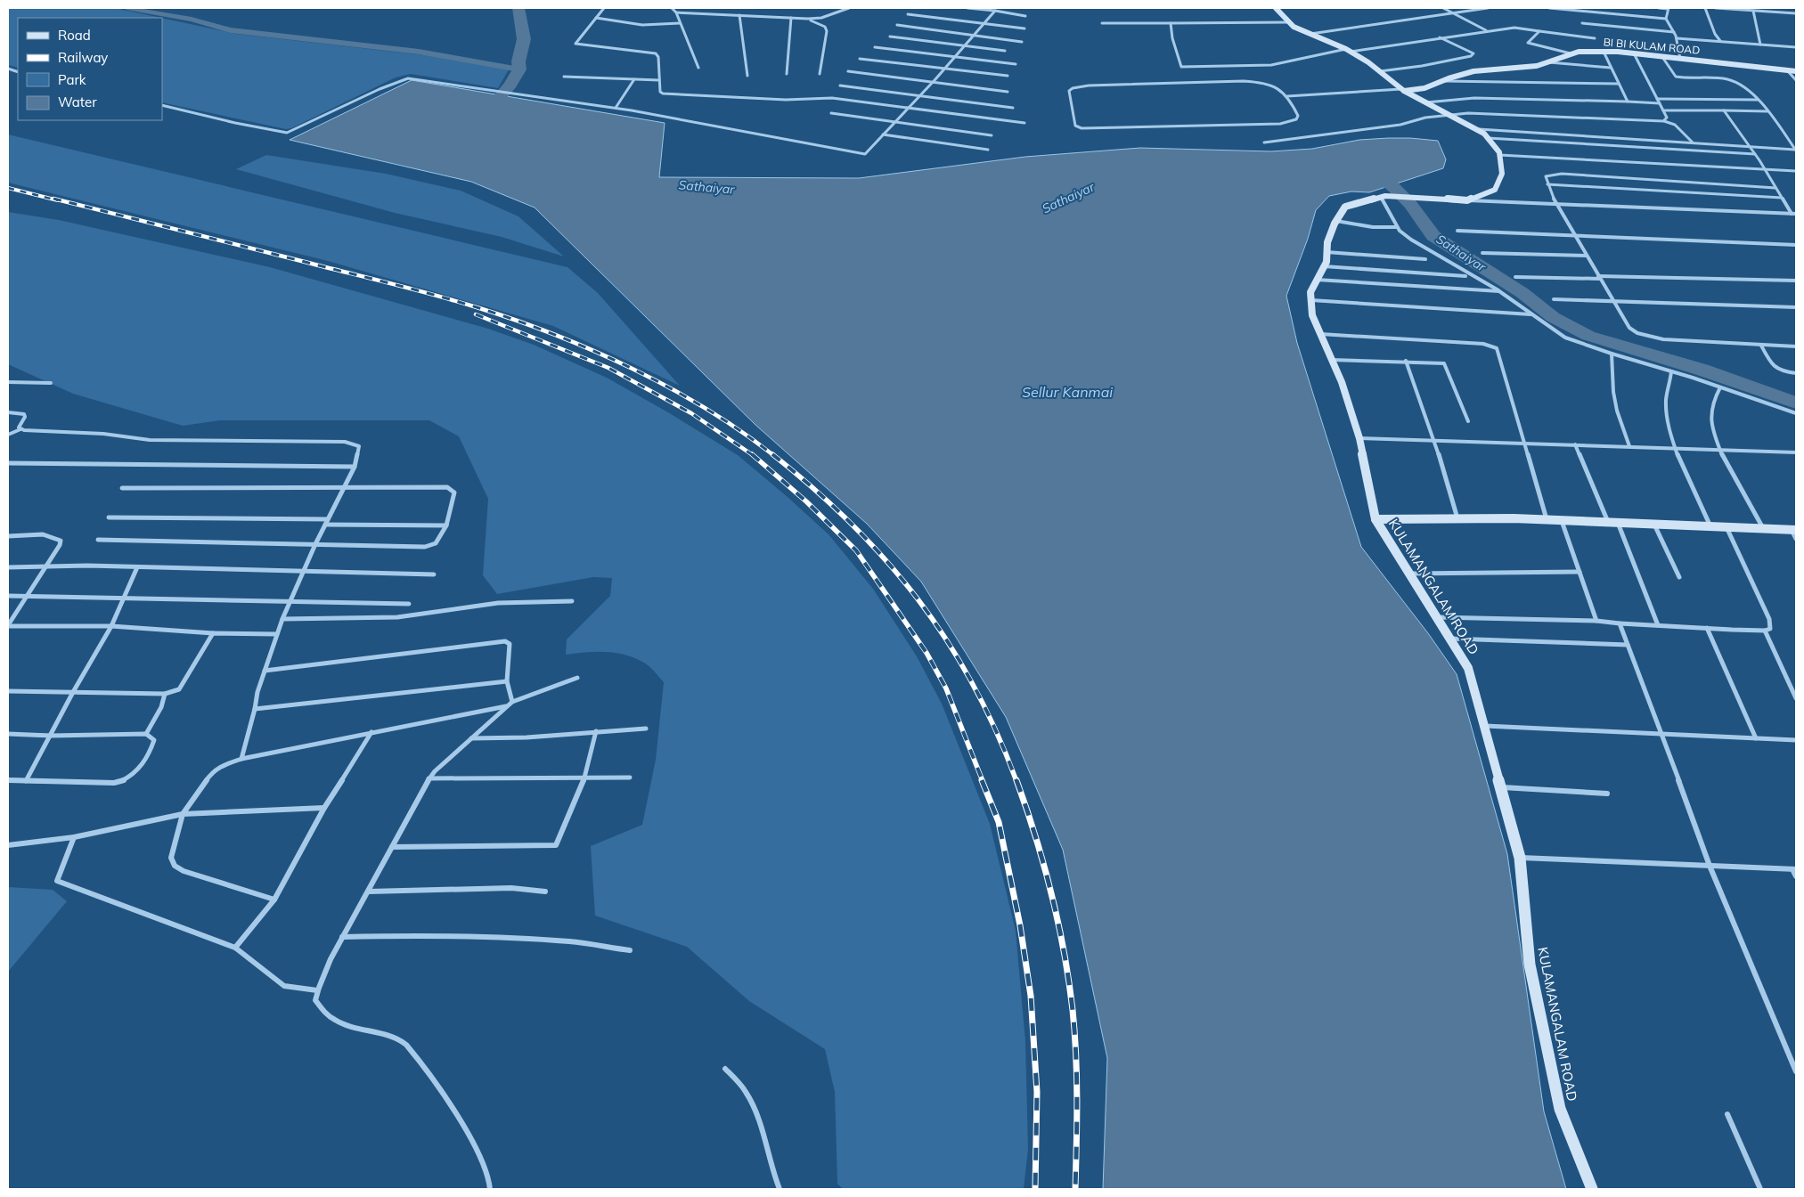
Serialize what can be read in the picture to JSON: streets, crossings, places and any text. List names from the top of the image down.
{
  "streets": {
    "main road": ["BI BI KULAM ROAD", "KULAMANGALAM ROAD"]
  },
  "water": ["Sathaiyar", "Sellur Kanmai"],
  "legend": [
    "Road",
    "Railway",
    "Park",
    "Water"
  ]
}
